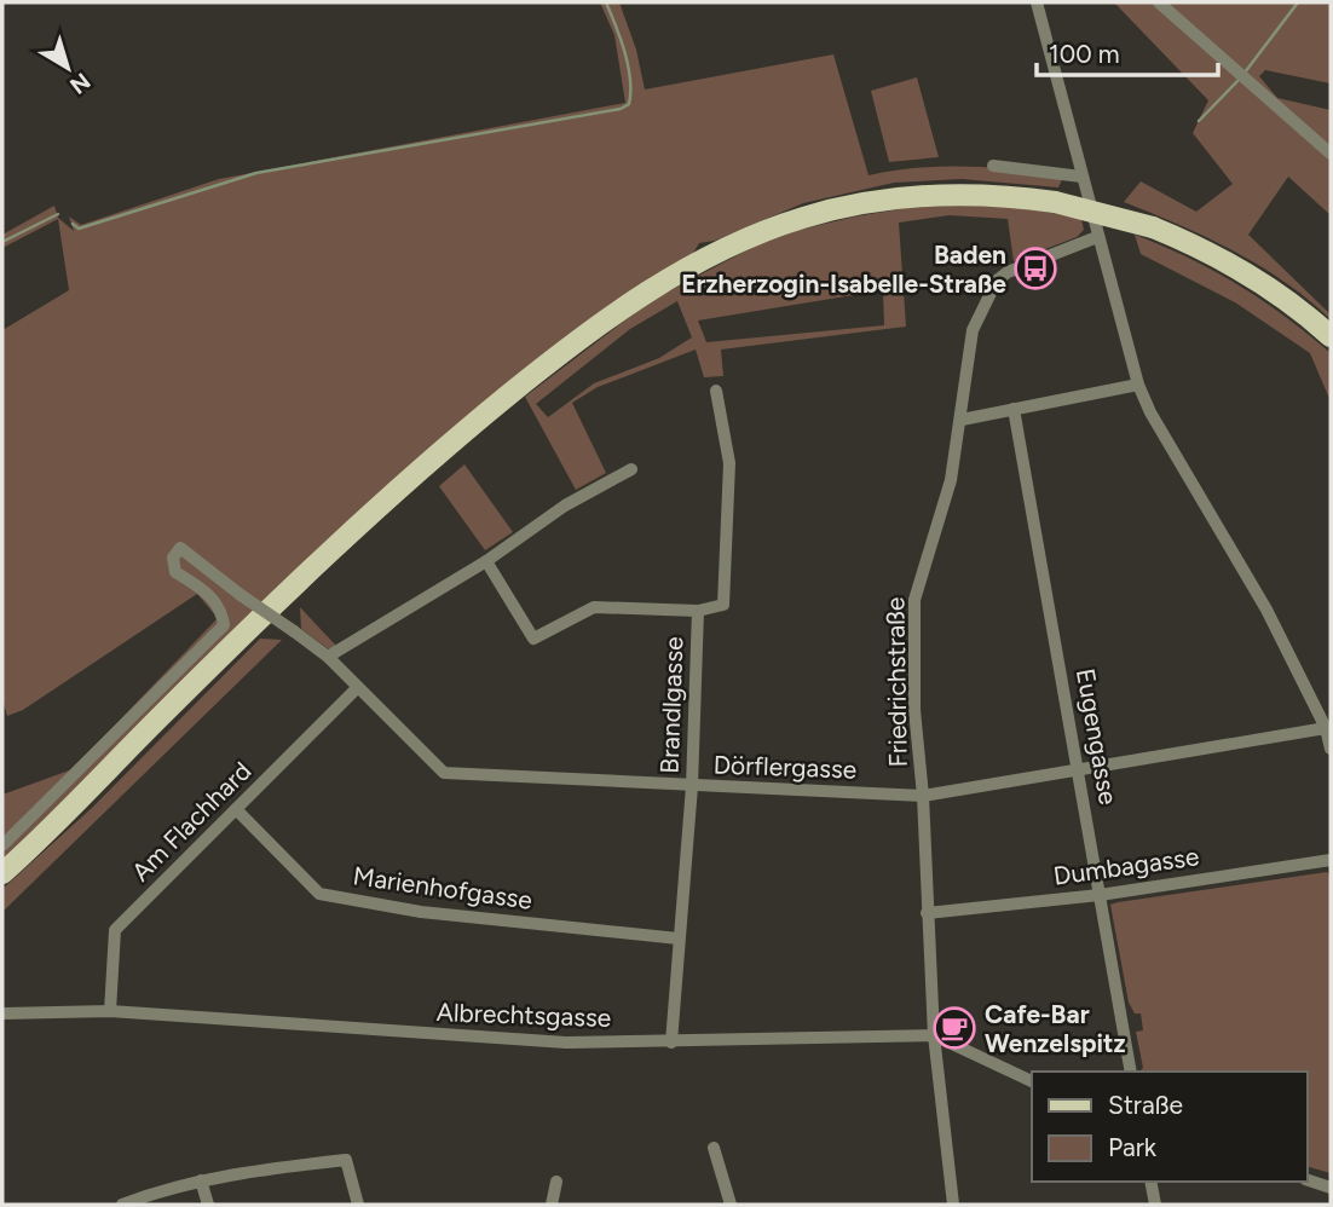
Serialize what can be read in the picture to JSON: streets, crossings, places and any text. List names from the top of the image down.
{
  "streets": {
    "street": [
      "Friedrichstraße",
      "Brandlgasse",
      "Eugengasse",
      "Dörflergasse",
      "Am Flachhard",
      "Dumbagasse",
      "Marienhofgasse",
      "Albrechtsgasse"
    ]
  },
  "crossings": [
    ["Friedrichstraße", "Dörflergasse"],
    ["Friedrichstraße", "Dumbagasse"],
    ["Friedrichstraße", "Albrechtsgasse"],
    ["Brandlgasse", "Dörflergasse"],
    ["Brandlgasse", "Marienhofgasse"],
    ["Brandlgasse", "Albrechtsgasse"],
    ["Eugengasse", "Dörflergasse"],
    ["Eugengasse", "Dumbagasse"],
    ["Dörflergasse", "Am Flachhard"],
    ["Am Flachhard", "Marienhofgasse"],
    ["Am Flachhard", "Albrechtsgasse"]
  ],
  "places": {
    "bus stop": ["Baden Erzherzogin-Isabelle-Straße"],
    "cafe": ["Cafe-Bar Wenzelspitz"]
  },
  "legend": ["Straße", "Park"],
  "scale_bar": "100 m",
  "north": "bottom right"
}
